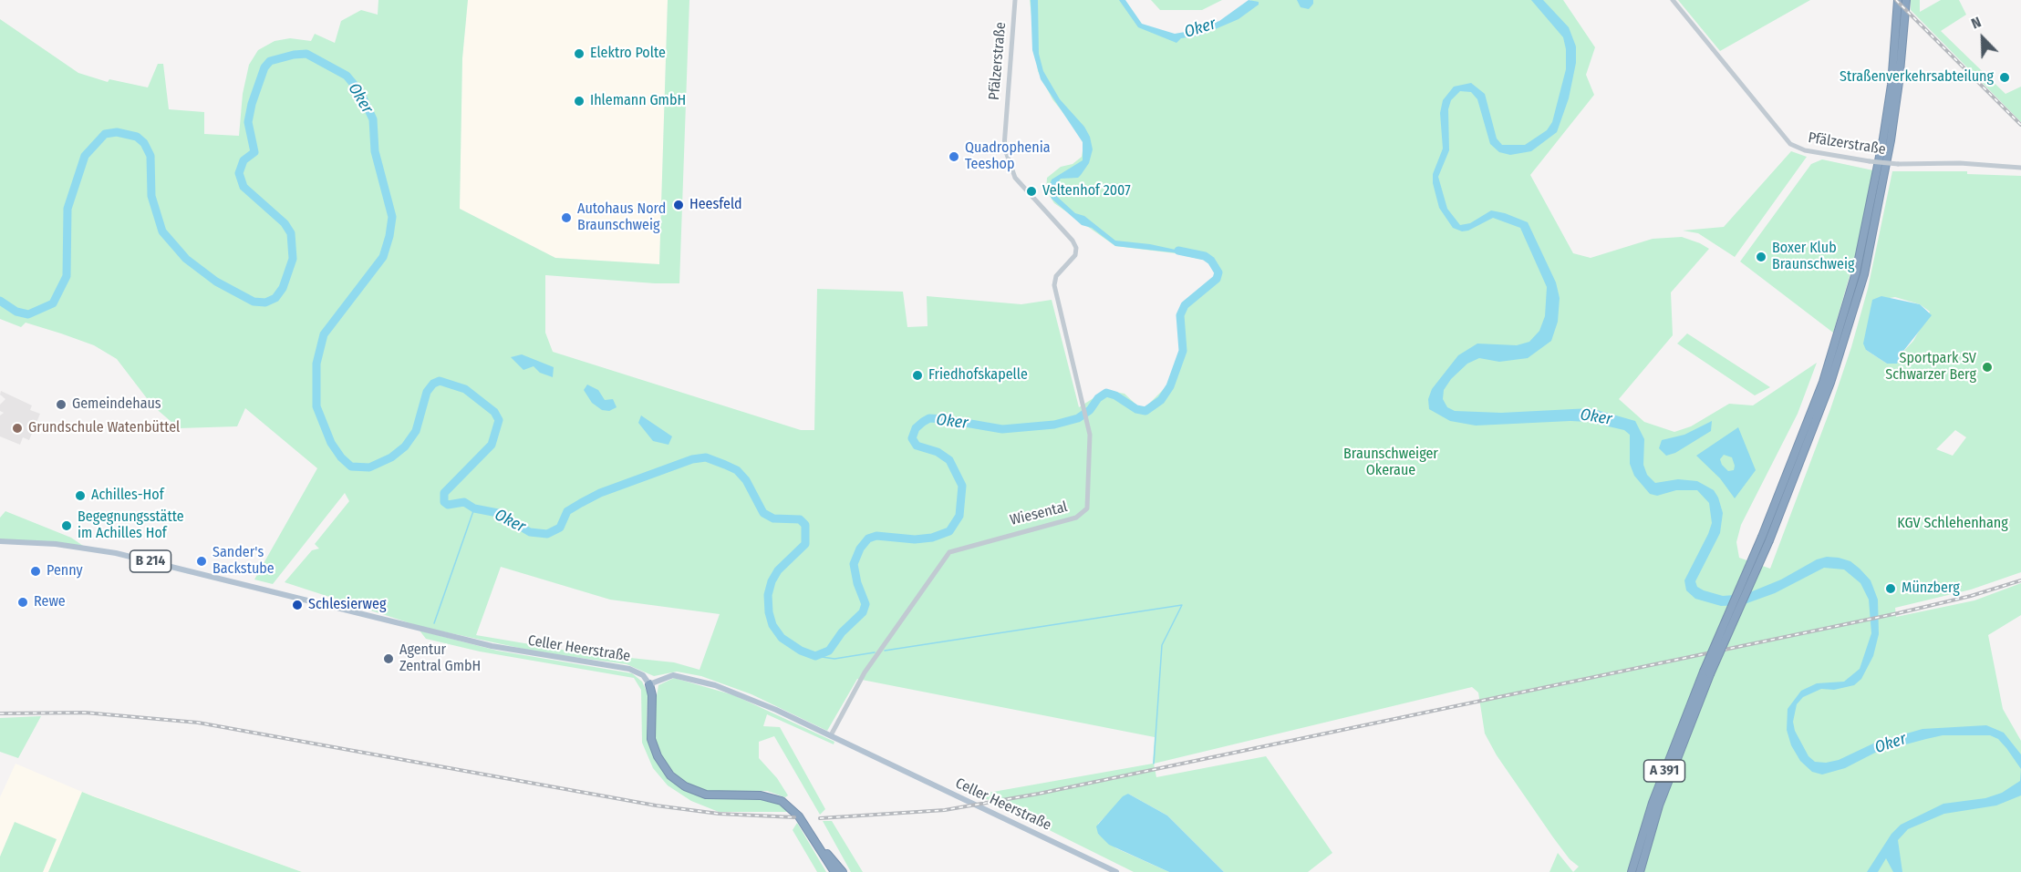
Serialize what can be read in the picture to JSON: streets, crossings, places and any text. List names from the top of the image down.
{
  "streets": {
    "highway": ["A 391"],
    "main road": ["B 214", "Celler Heerstraße"],
    "street": ["Pfälzerstraße", "Wiesental"]
  },
  "crossings": [
    ["Pfälzerstraße", "Wiesental"],
    ["Wiesental", "Celler Heerstraße"]
  ],
  "water": ["Oker"],
  "parks": ["Braunschweiger Okeraue", "KGV Schlehenhang"],
  "places": [
    "Elektro Polte",
    "Straßenverkehrsabteilung",
    "Ihlemann GmbH",
    "Quadrophenia Teeshop",
    "Veltenhof 2007",
    "Heesfeld",
    "Autohaus Nord Braunschweig",
    "Boxer Klub Braunschweig",
    "Sportpark SV Schwarzer Berg",
    "Friedhofskapelle",
    "Gemeindehaus",
    "Grundschule Watenbüttel",
    "Achilles-Hof",
    "Begegnungsstätte im Achilles Hof",
    "Sander's Backstube",
    "Penny",
    "Münzberg",
    "Rewe",
    "Schlesierweg",
    "Agentur Zentral GmbH"
  ],
  "north": "top left"
}
